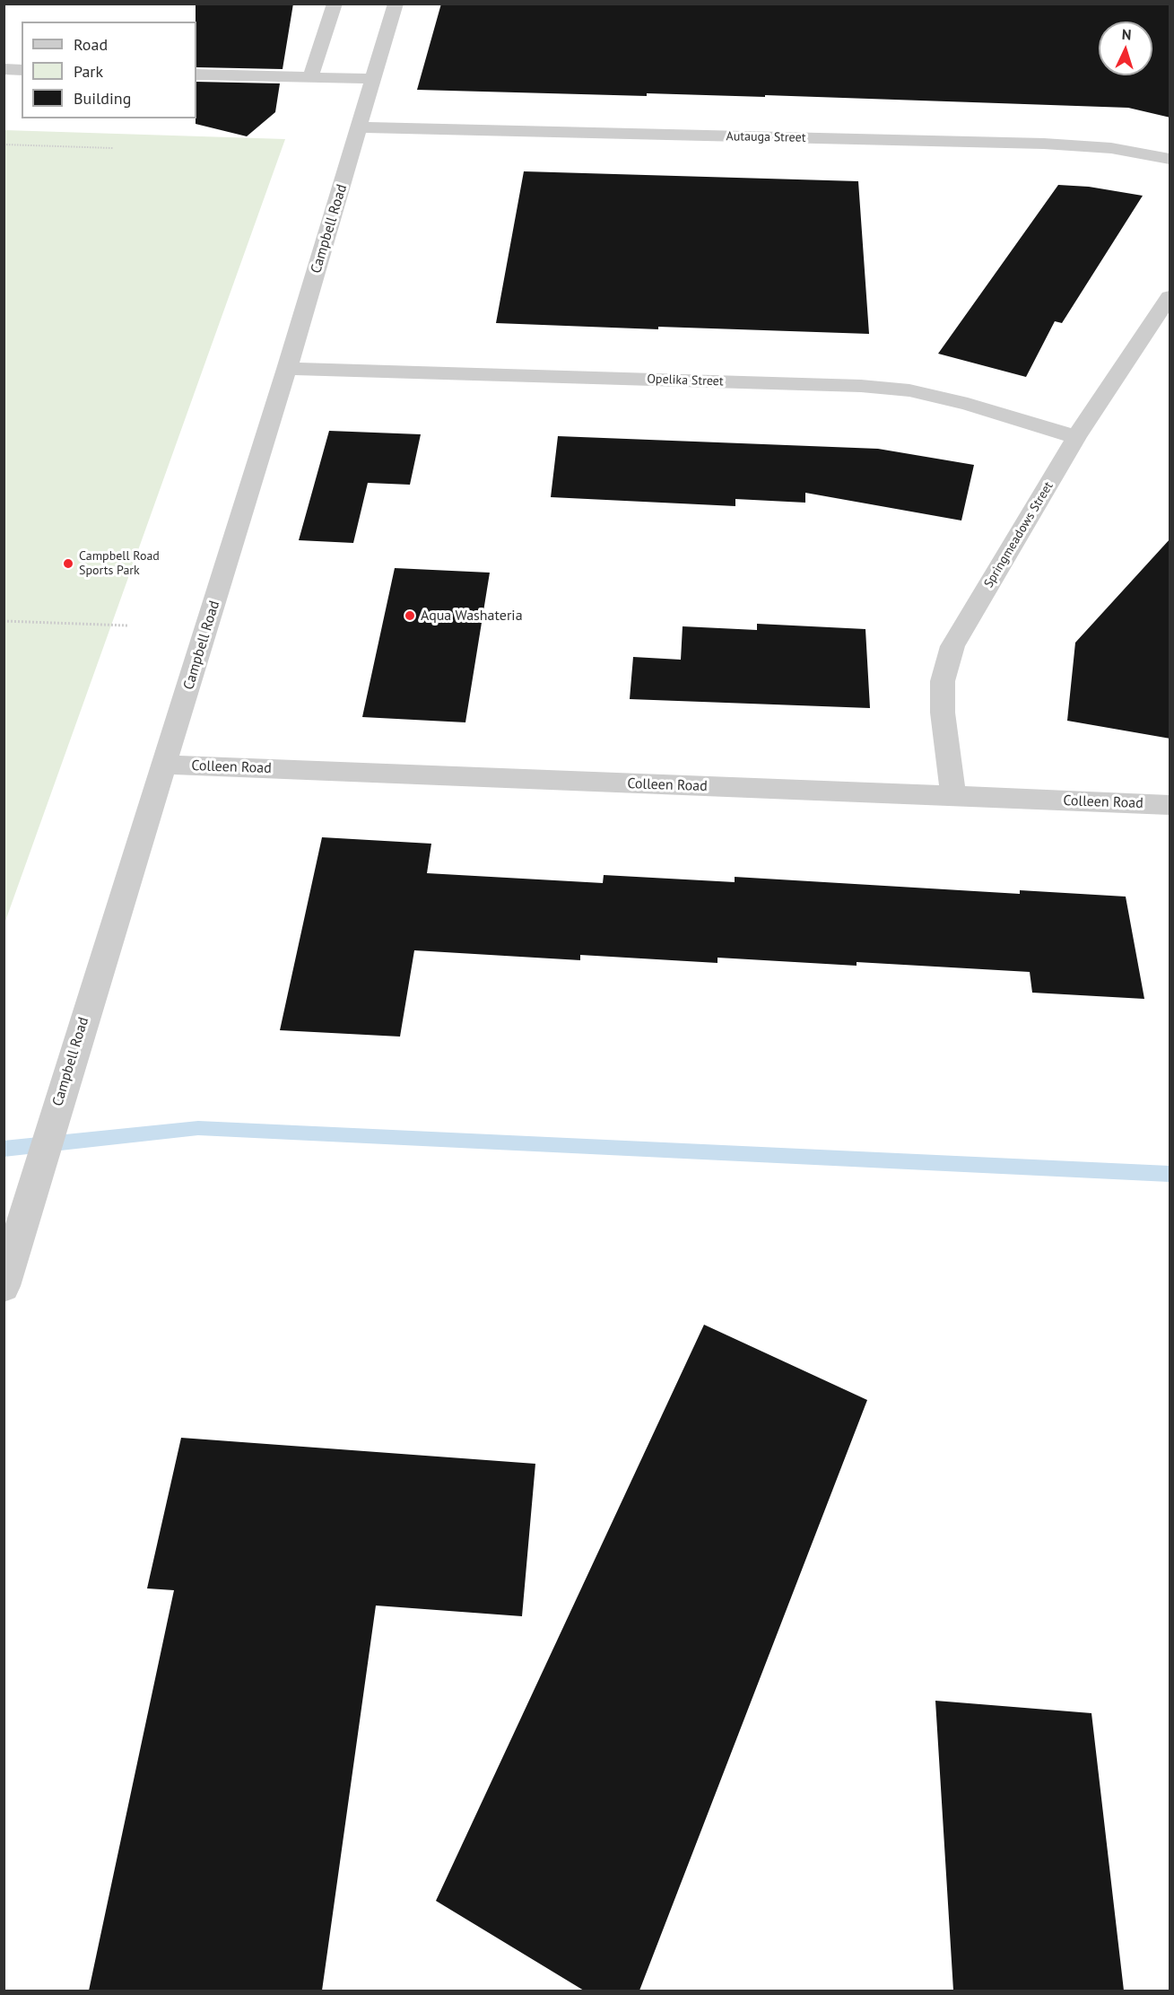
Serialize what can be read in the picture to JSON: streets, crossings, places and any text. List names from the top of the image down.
{
  "streets": {
    "street": [
      "Autauga Street",
      "Campbell Road",
      "Opelika Street",
      "Springmeadows Street",
      "Colleen Road"
    ]
  },
  "crossings": [
    ["Autauga Street", "Campbell Road"],
    ["Campbell Road", "Opelika Street"],
    ["Campbell Road", "Colleen Road"],
    ["Opelika Street", "Springmeadows Street"],
    ["Springmeadows Street", "Colleen Road"]
  ],
  "places": ["Campbell Road Sports Park", "Aqua Washateria"],
  "legend": ["Road", "Park", "Building"],
  "north": "top"
}
